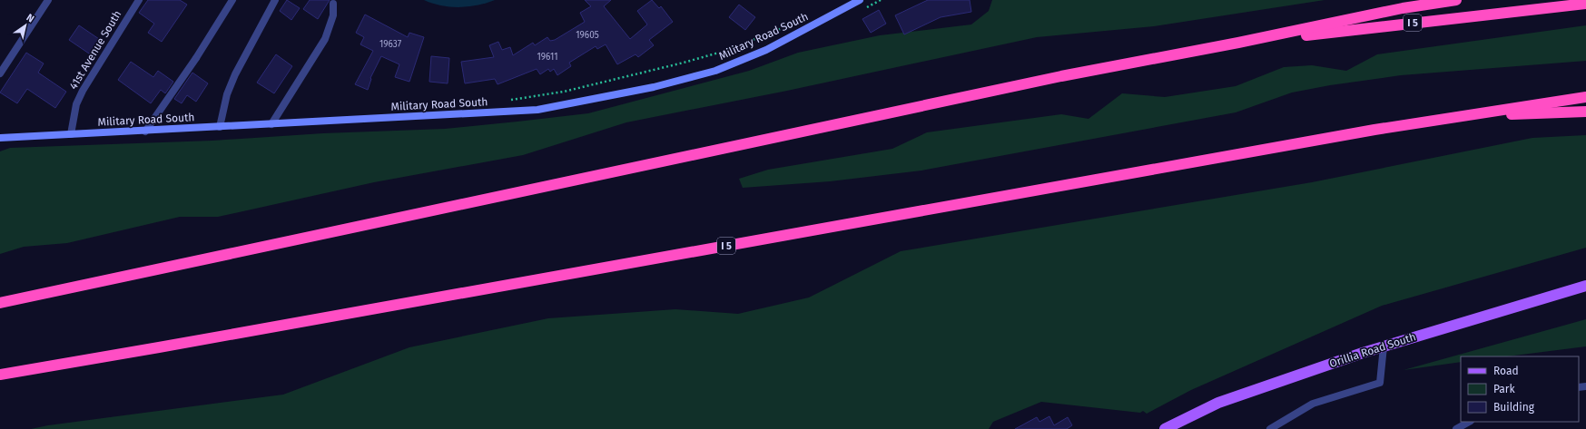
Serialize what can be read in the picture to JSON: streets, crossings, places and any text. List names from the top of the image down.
{
  "streets": {
    "highway": ["I 5"],
    "main road": ["Military Road South", "Orillia Road South"],
    "street": ["41st Avenue South"]
  },
  "crossings": [
    ["Military Road South", "41st Avenue South"]
  ],
  "house_numbers": ["19605", "19637", "19611"],
  "legend": ["Road", "Park", "Building"],
  "north": "top right"
}
